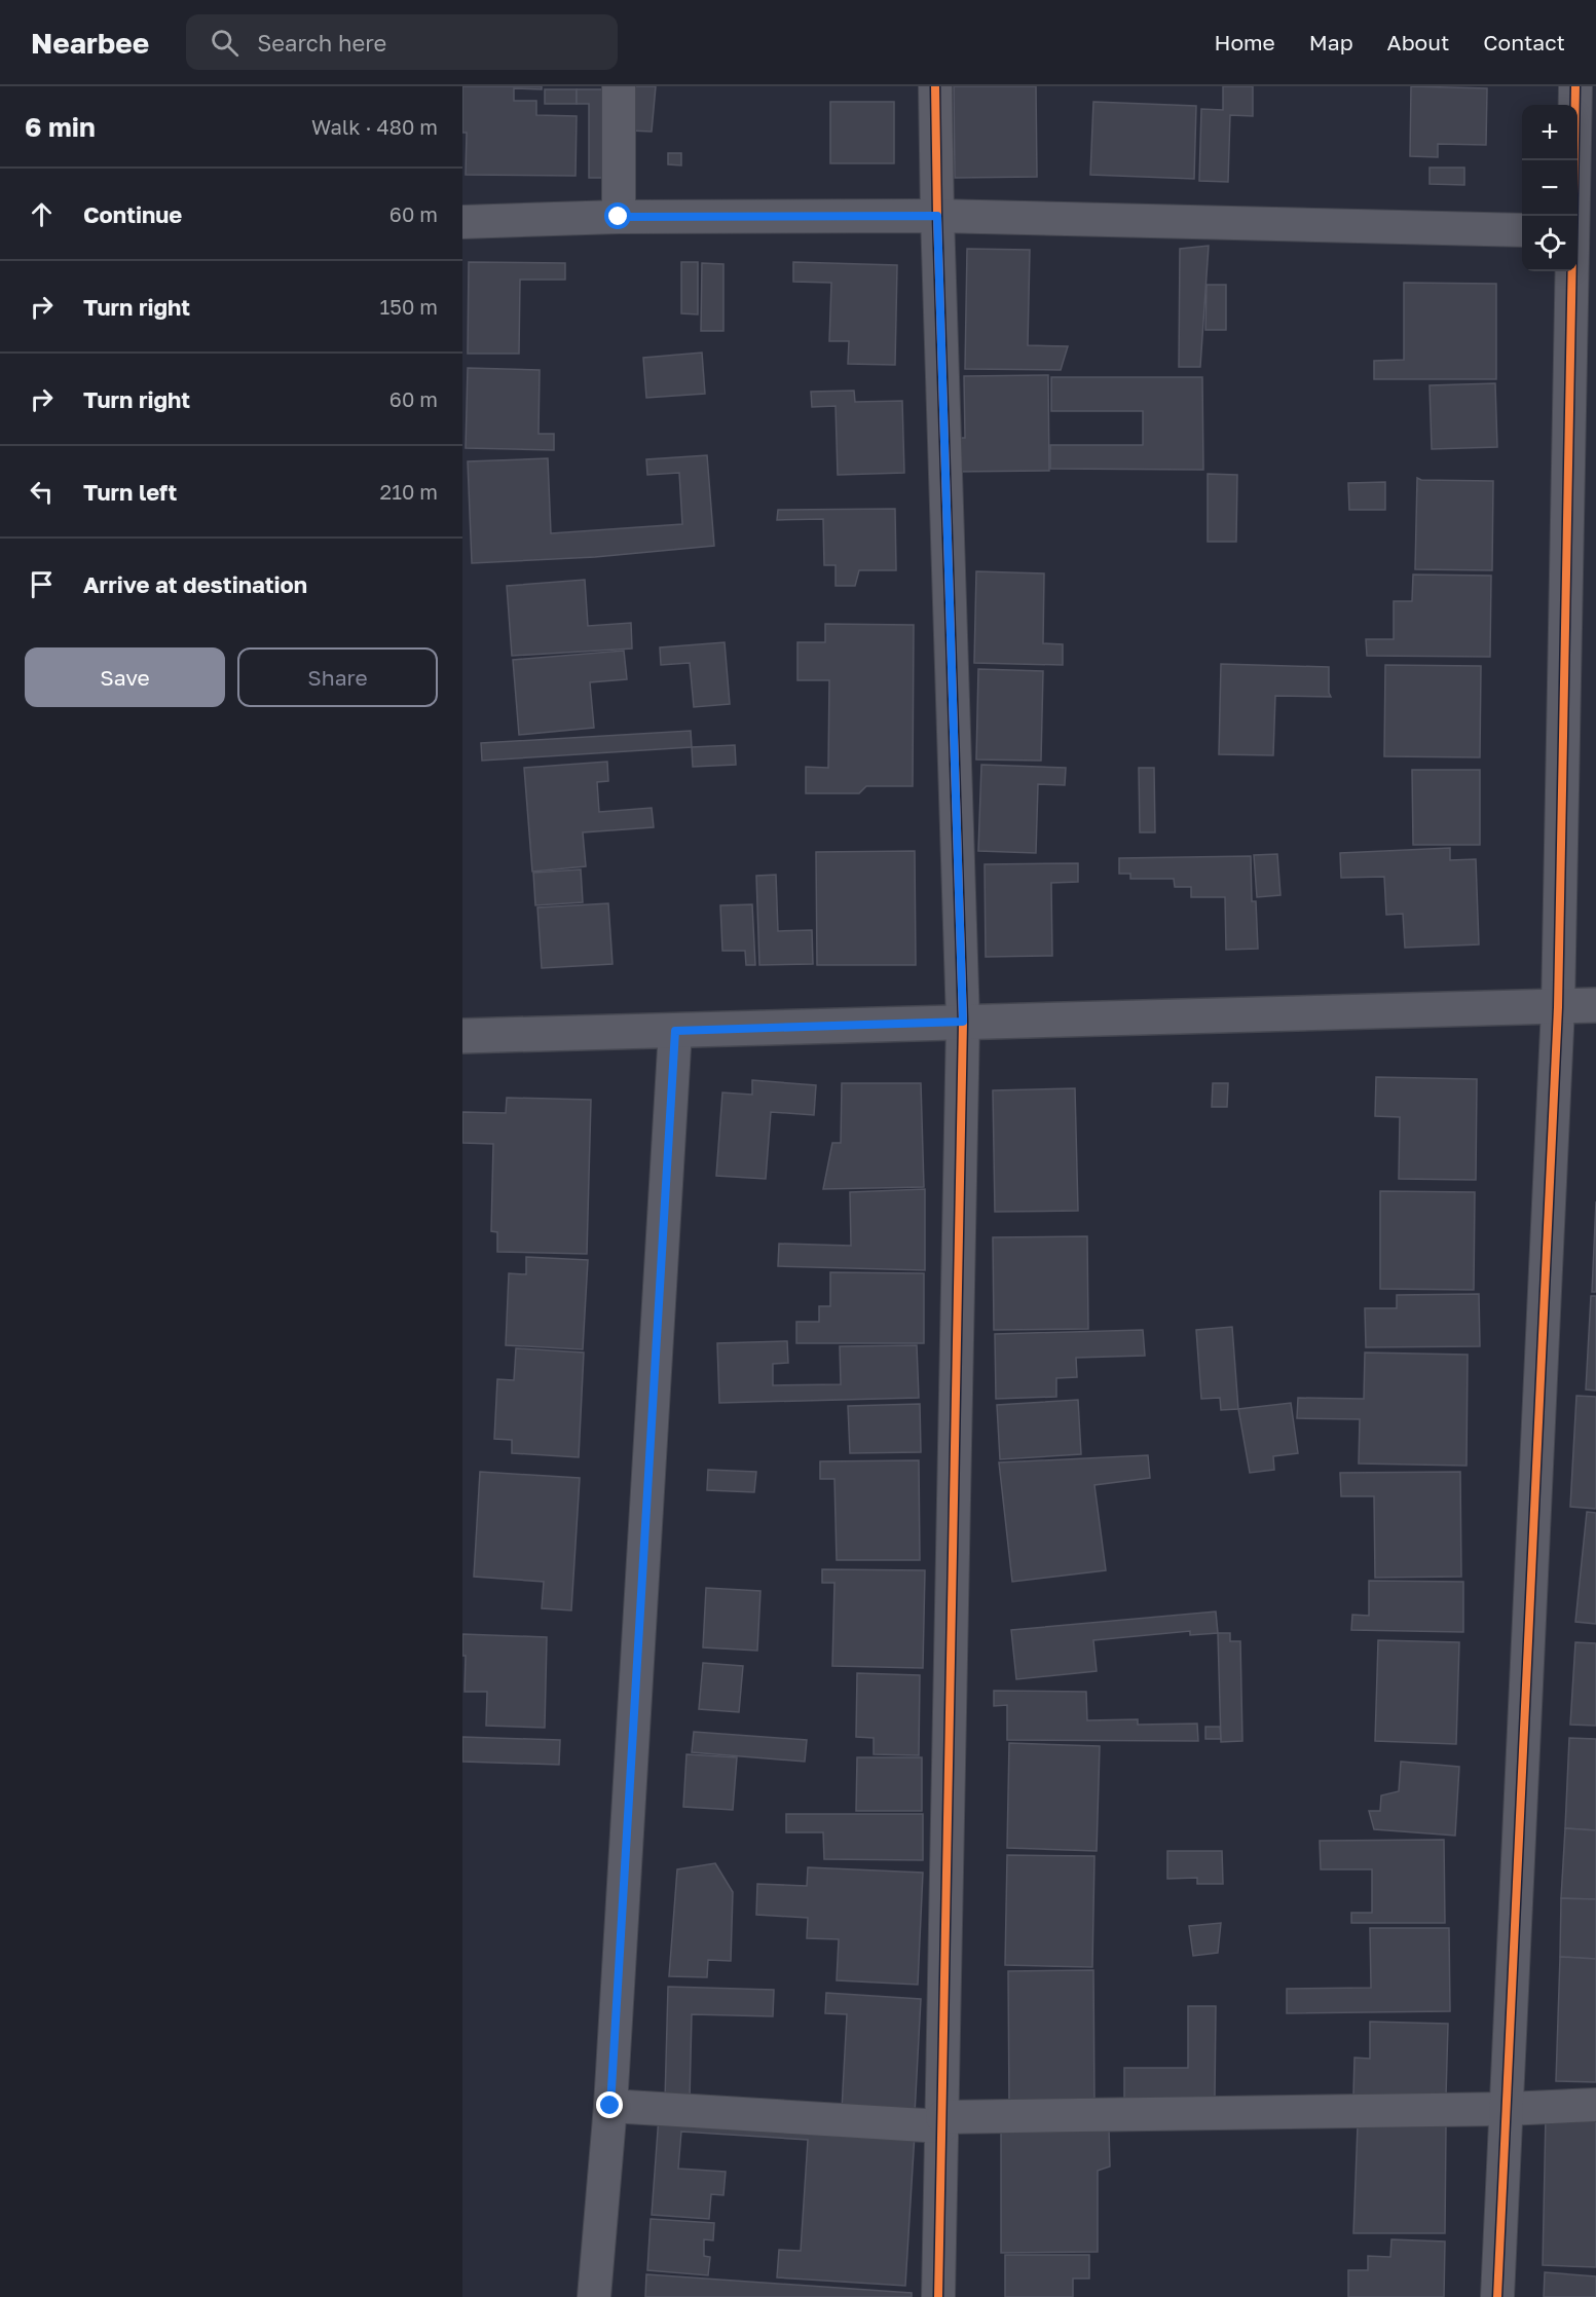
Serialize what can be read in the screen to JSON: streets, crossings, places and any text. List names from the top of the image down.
{
  "page": {
    "header": "Nearbee",
    "search": "Search here",
    "nav": [
      "Home",
      "Map",
      "About",
      "Contact"
    ],
    "heading": ["6 min", "Walk · 480 m"],
    "map_buttons": ["+", "−"],
    "list": [
      ["Continue", "60 m"],
      ["Turn right", "150 m"],
      ["Turn right", "60 m"],
      ["Turn left", "210 m"],
      "Arrive at destination"
    ],
    "buttons": ["Save", "Share"]
  }
}
